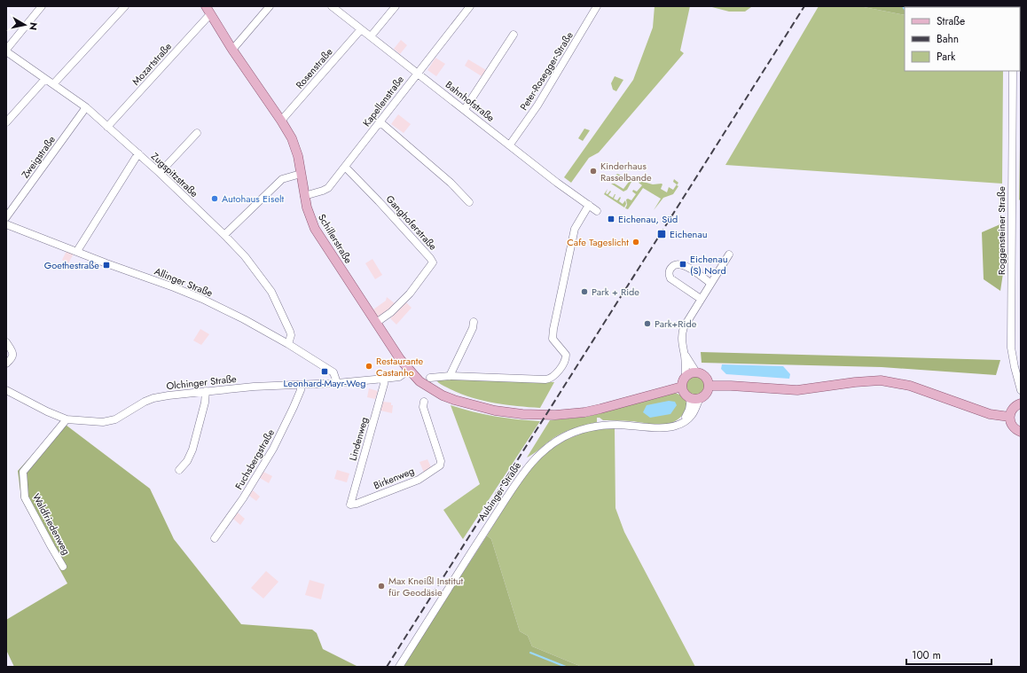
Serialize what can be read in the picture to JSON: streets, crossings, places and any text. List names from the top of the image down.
{
  "streets": {
    "main road": ["Schillerstraße"],
    "street": [
      "Mozartstraße",
      "Rosenstraße",
      "Peter-Rosegger-Straße",
      "Kapellenstraße",
      "Bahnhofstraße",
      "Zweigstraße",
      "Zugspitzstraße",
      "Ganghoferstraße",
      "Roggensteiner Straße",
      "Allinger Straße",
      "Olchinger Straße",
      "Lindenweg",
      "Fuchsbergstraße",
      "Birkenweg",
      "Aubinger Straße",
      "Waldfriedenweg"
    ]
  },
  "crossings": [
    ["Mozartstraße", "Zugspitzstraße"],
    ["Mozartstraße", "Schillerstraße"],
    ["Rosenstraße", "Bahnhofstraße"],
    ["Rosenstraße", "Schillerstraße"],
    ["Peter-Rosegger-Straße", "Bahnhofstraße"],
    ["Kapellenstraße", "Bahnhofstraße"],
    ["Kapellenstraße", "Ganghoferstraße"],
    ["Kapellenstraße", "Schillerstraße"],
    ["Zweigstraße", "Zugspitzstraße"],
    ["Zugspitzstraße", "Allinger Straße"],
    ["Ganghoferstraße", "Schillerstraße"],
    ["Schillerstraße", "Olchinger Straße"],
    ["Schillerstraße", "Aubinger Straße"],
    ["Allinger Straße", "Olchinger Straße"],
    ["Olchinger Straße", "Lindenweg"],
    ["Olchinger Straße", "Fuchsbergstraße"],
    ["Olchinger Straße", "Waldfriedenweg"],
    ["Lindenweg", "Birkenweg"]
  ],
  "places": {
    "other": [
      "Kinderhaus Rasselbande",
      "Autohaus Eiselt",
      "Cafe Tageslicht",
      "Park + Ride",
      "Park+Ride",
      "Restaurante Castanho",
      "Max Kneißl Institut für Geodäsie"
    ],
    "transit": [
      "Eichenau, Süd",
      "Eichenau",
      "Eichenau (S) Nord",
      "Goethestraße",
      "Leonhard-Mayr-Weg"
    ]
  },
  "legend": ["Straße", "Bahn", "Park"],
  "scale_bar": "100 m",
  "north": "right"
}
